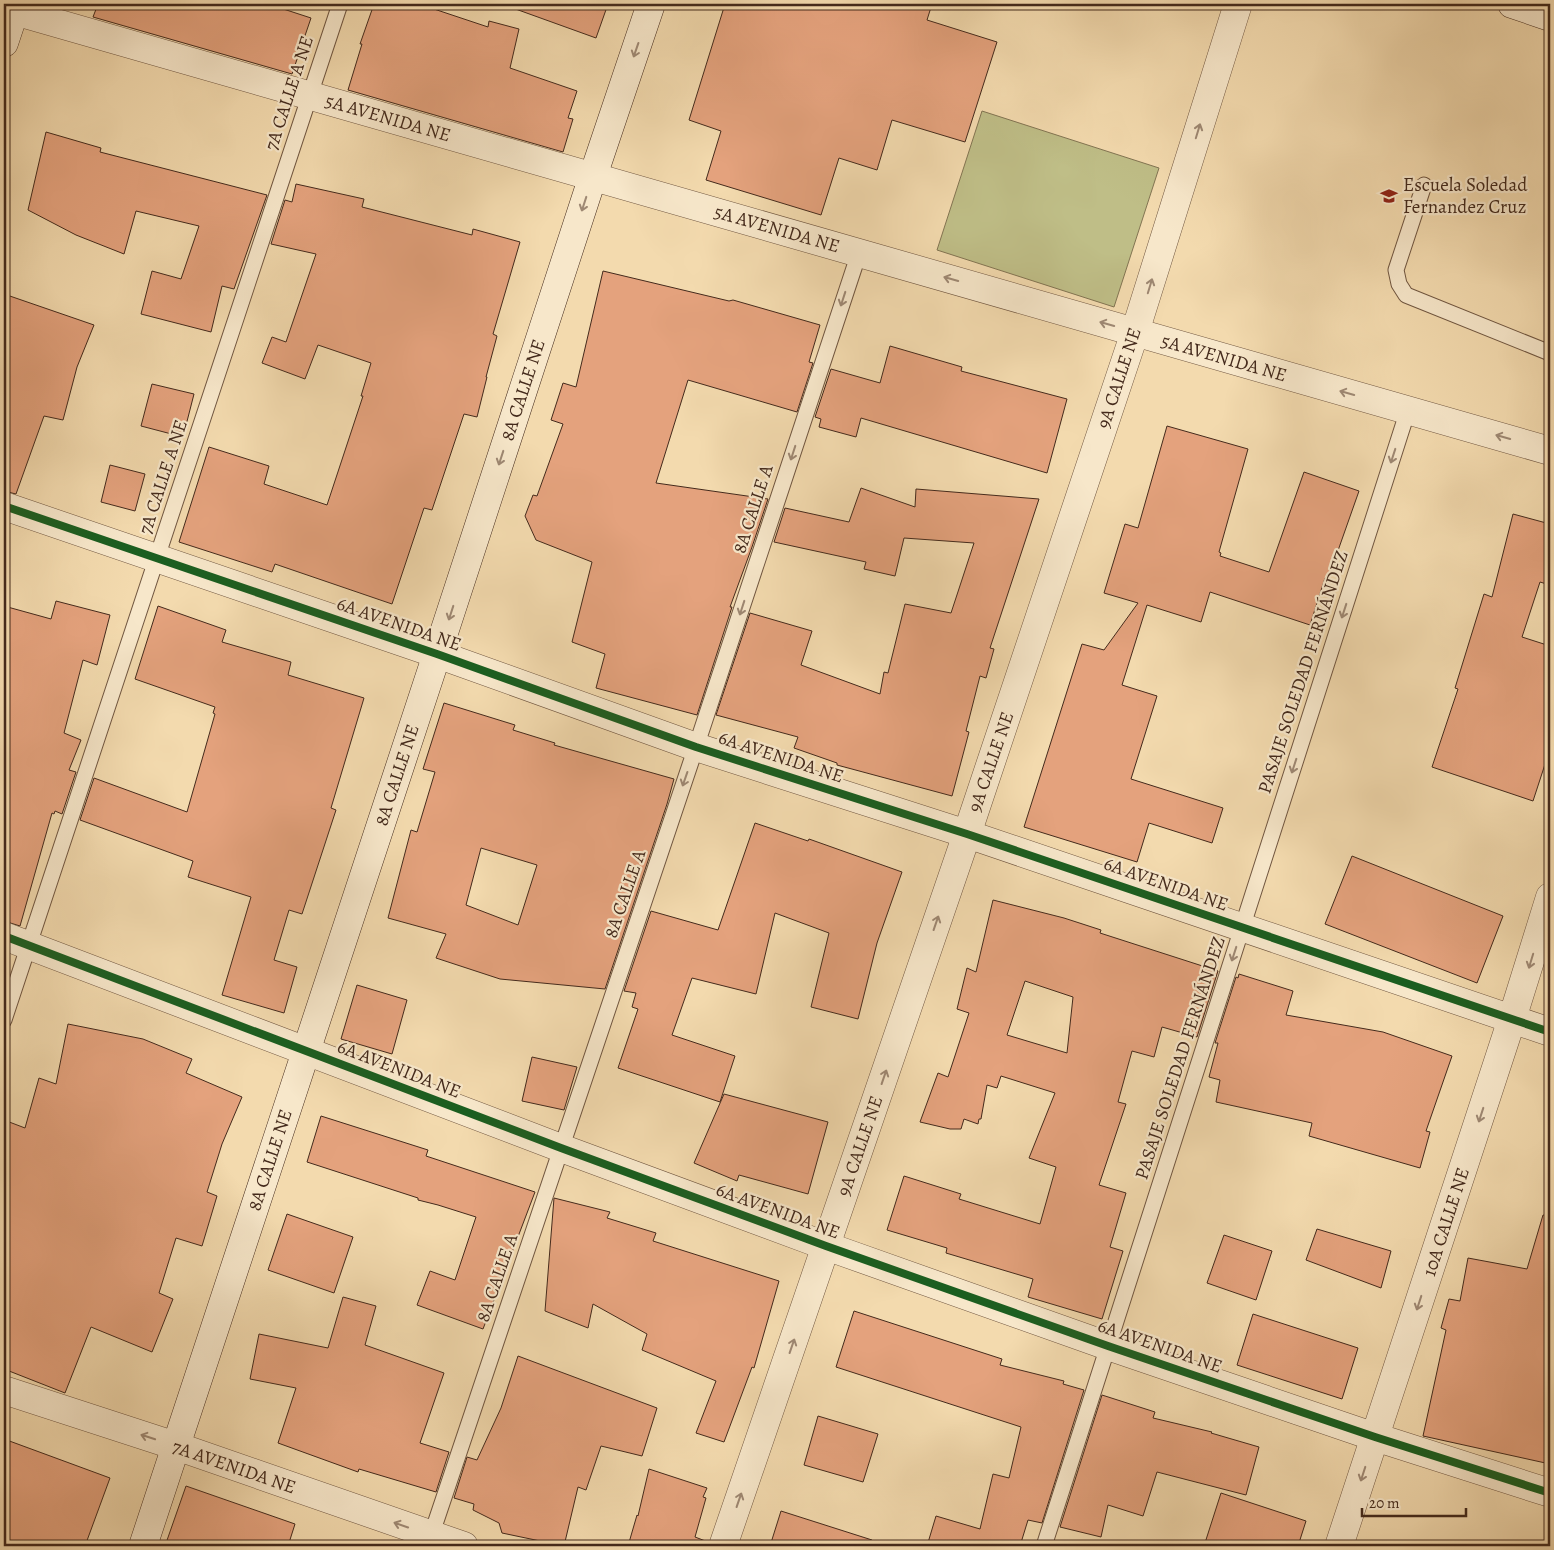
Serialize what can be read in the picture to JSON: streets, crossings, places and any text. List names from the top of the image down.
{
  "streets": {
    "street": [
      "5A AVENIDA NE",
      "9A CALLE NE",
      "8A CALLE NE",
      "6A AVENIDA NE",
      "10A CALLE NE",
      "7A AVENIDA NE"
    ],
    "lane": ["7A CALLE A NE", "8A CALLE A", "PASAJE SOLEDAD FERNÁNDEZ"]
  },
  "crossings": [
    ["7A CALLE A NE", "5A AVENIDA NE"],
    ["7A CALLE A NE", "6A AVENIDA NE"],
    ["5A AVENIDA NE", "9A CALLE NE"],
    ["5A AVENIDA NE", "8A CALLE NE"],
    ["5A AVENIDA NE", "8A CALLE A"],
    ["5A AVENIDA NE", "PASAJE SOLEDAD FERNÁNDEZ"],
    ["9A CALLE NE", "6A AVENIDA NE"],
    ["8A CALLE NE", "6A AVENIDA NE"],
    ["8A CALLE NE", "7A AVENIDA NE"],
    ["8A CALLE A", "6A AVENIDA NE"],
    ["8A CALLE A", "7A AVENIDA NE"],
    ["6A AVENIDA NE", "PASAJE SOLEDAD FERNÁNDEZ"],
    ["6A AVENIDA NE", "10A CALLE NE"]
  ],
  "one_way": [
    "5A AVENIDA NE",
    "9A CALLE NE",
    "8A CALLE NE",
    "8A CALLE A",
    "PASAJE SOLEDAD FERNÁNDEZ",
    "10A CALLE NE",
    "7A AVENIDA NE"
  ],
  "places": {
    "school or university": ["Escuela Soledad Fernandez Cruz"]
  },
  "scale_bar": "20 m"
}
